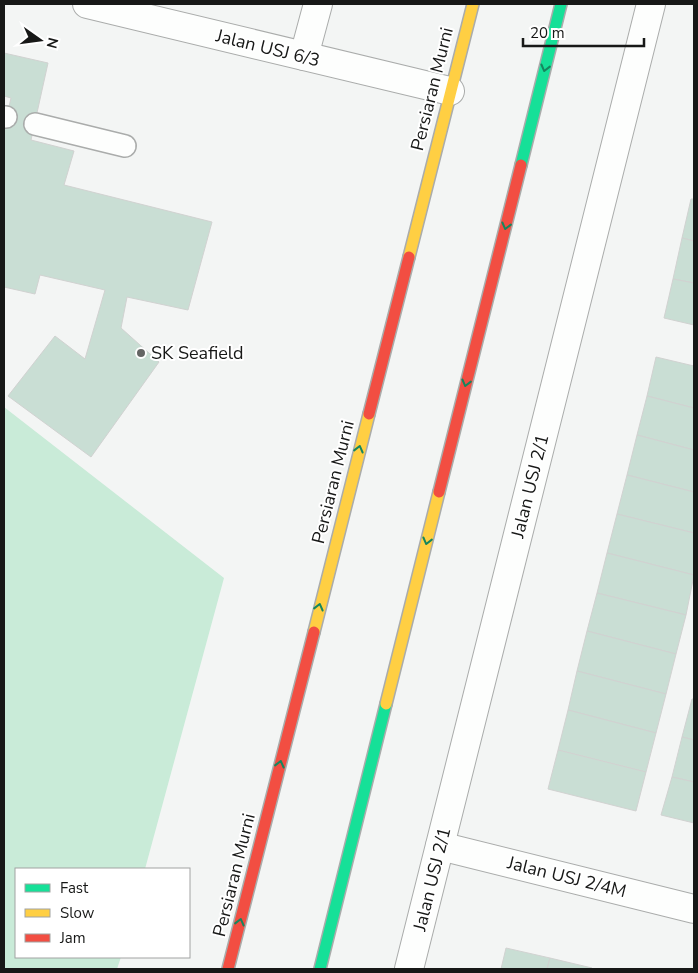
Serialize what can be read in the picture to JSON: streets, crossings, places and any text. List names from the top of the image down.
{
  "streets": {
    "main road": ["Persiaran Murni"],
    "street": ["Jalan USJ 6/3", "Jalan USJ 2/1", "Jalan USJ 2/4M"]
  },
  "crossings": [
    ["Jalan USJ 6/3", "Persiaran Murni"],
    ["Jalan USJ 2/1", "Jalan USJ 2/4M"]
  ],
  "places": ["SK Seafield"],
  "legend": ["Fast", "Slow", "Jam"],
  "scale_bar": "20 m",
  "north": "right"
}
